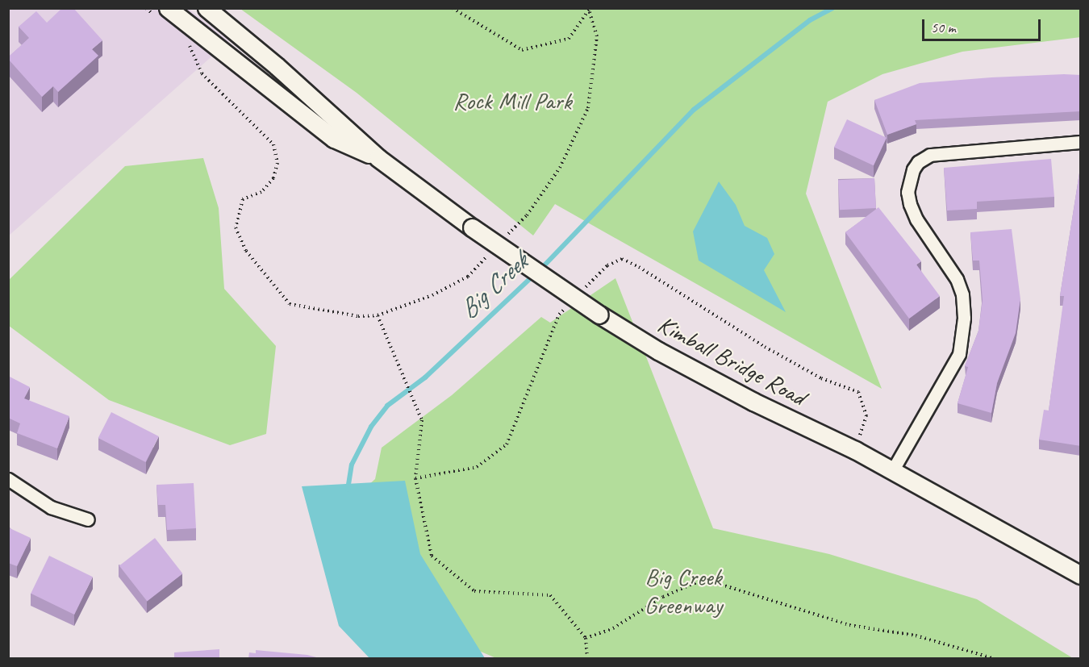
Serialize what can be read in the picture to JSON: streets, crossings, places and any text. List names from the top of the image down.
{
  "streets": {
    "street": ["Kimball Bridge Road"]
  },
  "water": ["Big Creek"],
  "parks": ["Rock Mill Park", "Big Creek Greenway"],
  "scale_bar": "50 m"
}
